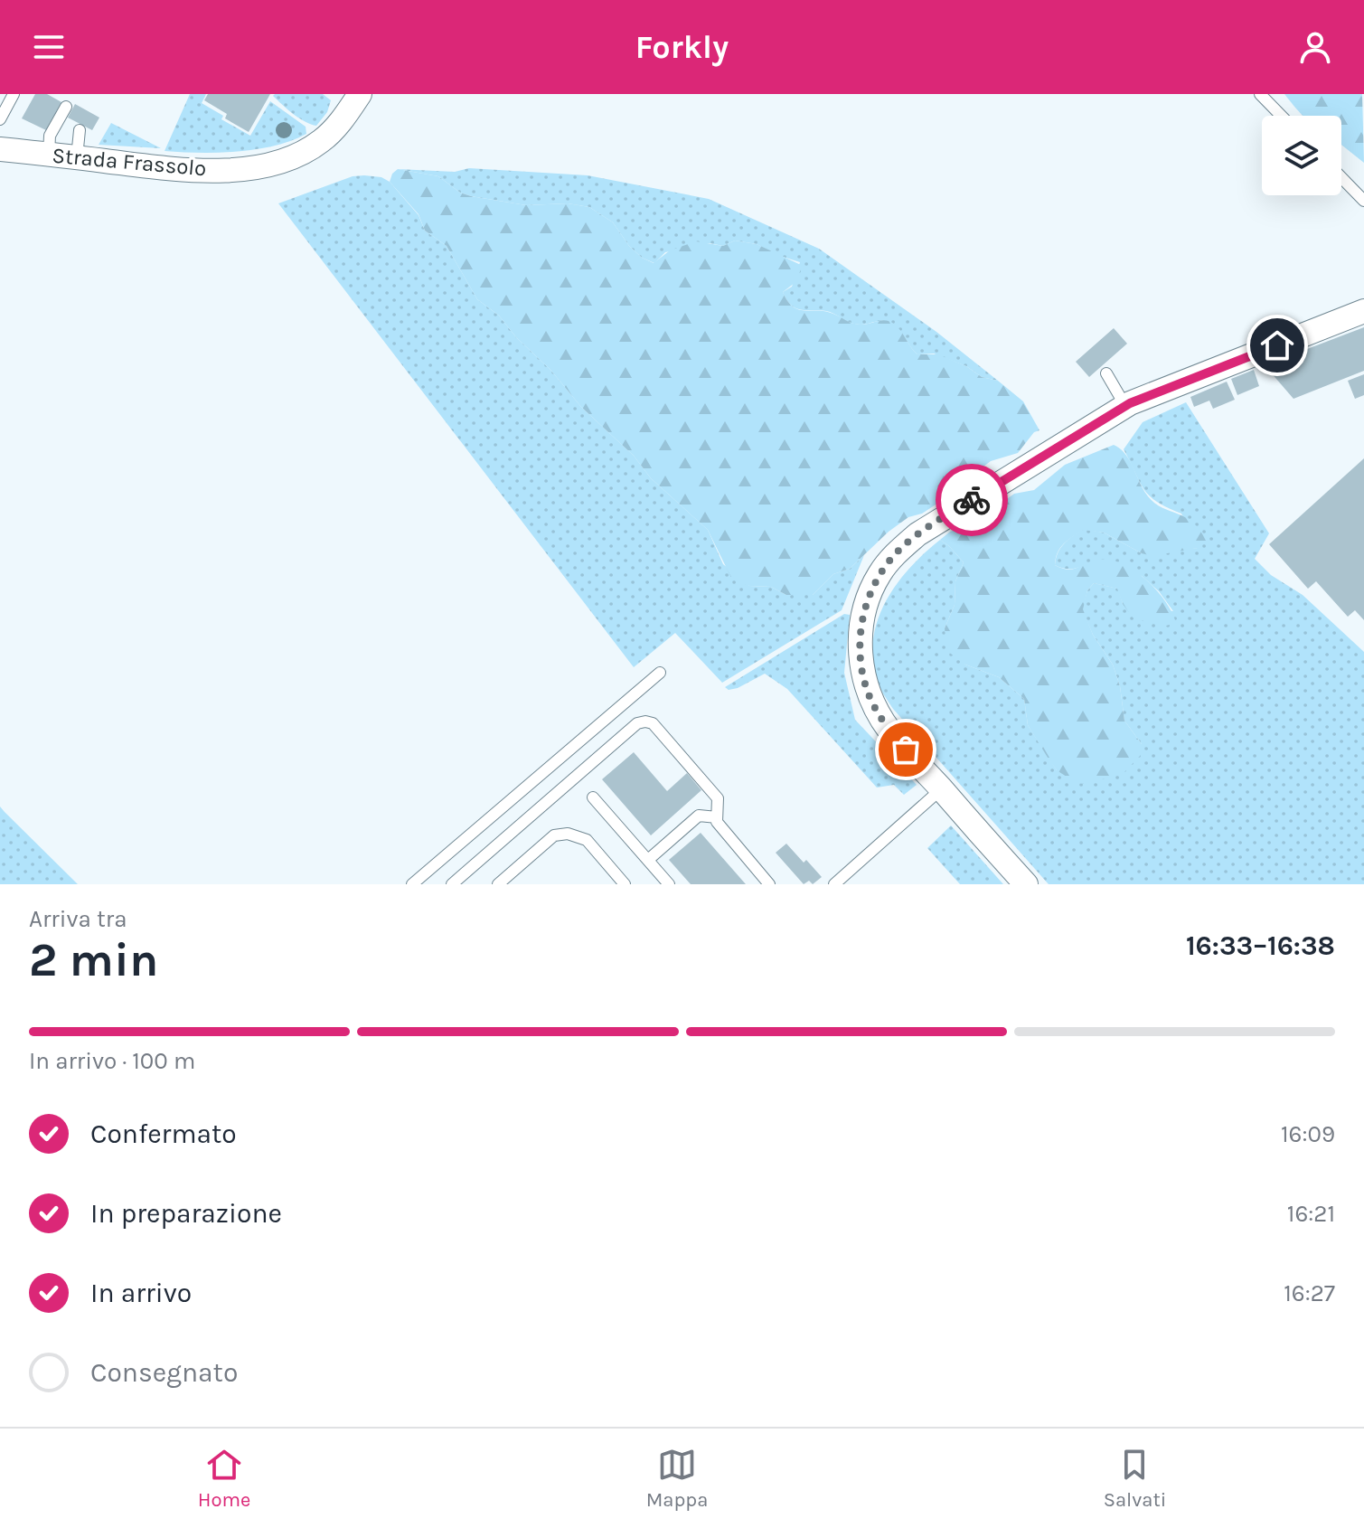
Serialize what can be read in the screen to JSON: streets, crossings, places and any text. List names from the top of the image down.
{
  "streets": {
    "street": ["Strada Frassolo"]
  },
  "page": {
    "header": "Forkly",
    "heading": ["2 min", "Arriva tra", "16:33–16:38"],
    "bar": "In arrivo · 100 m",
    "list": [
      ["Confermato", "16:09"],
      ["In preparazione", "16:21"],
      ["In arrivo", "16:27"],
      "Consegnato"
    ],
    "tabs": ["Home", "Mappa", "Salvati"]
  }
}
